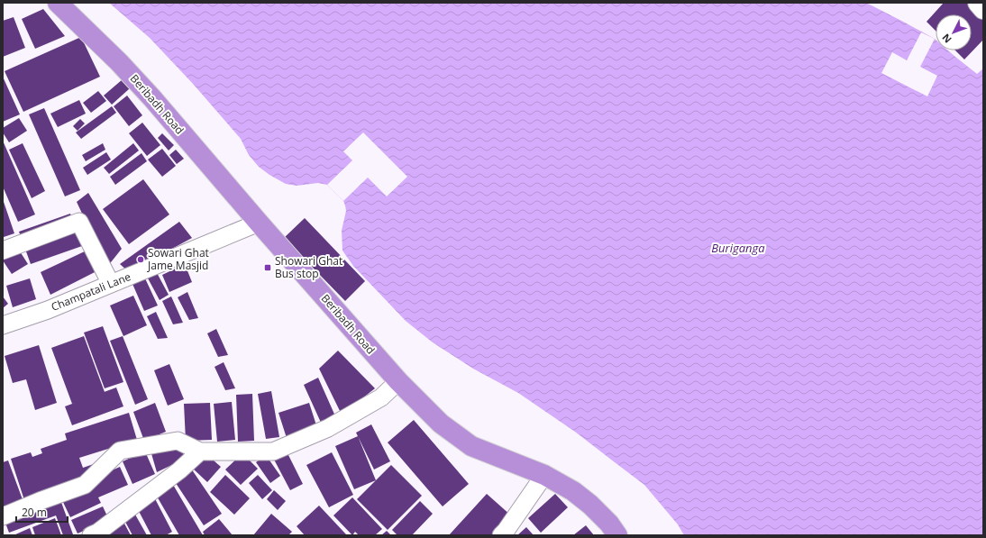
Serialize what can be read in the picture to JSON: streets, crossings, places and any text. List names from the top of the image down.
{
  "streets": {
    "highway": ["Beribadh Road"],
    "street": ["Champatali Lane"]
  },
  "crossings": [
    ["Beribadh Road", "Champatali Lane"]
  ],
  "water": ["Buriganga"],
  "places": {
    "other": ["Sowari Ghat Jame Masjid"],
    "transit": ["Showari Ghat Bus stop"]
  },
  "scale_bar": "20 m",
  "north": "bottom left"
}
